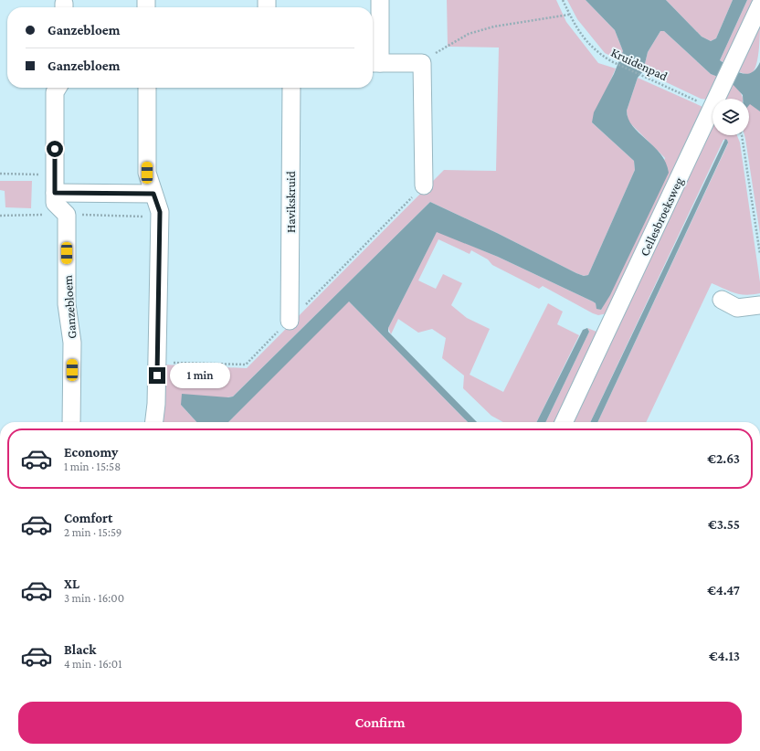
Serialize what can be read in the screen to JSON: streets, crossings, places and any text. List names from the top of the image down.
{
  "streets": {
    "street": ["Havikskruid", "Cellesbroeksweg", "Ganzebloem"],
    "path": ["Kruidenpad"]
  },
  "crossings": [
    ["Kruidenpad", "Cellesbroeksweg"]
  ],
  "page": {
    "banner": ["Ganzebloem", "Ganzebloem"],
    "bubble": "1 min",
    "list": [
      {
        "name": "Economy",
        "note": "1 min · 15:58",
        "value": "€2.63"
      },
      {
        "name": "Comfort",
        "note": "2 min · 15:59",
        "value": "€3.55"
      },
      {
        "name": "XL",
        "note": "3 min · 16:00",
        "value": "€4.47"
      },
      {
        "name": "Black",
        "note": "4 min · 16:01",
        "value": "€4.13"
      }
    ],
    "buttons": "Confirm"
  }
}
